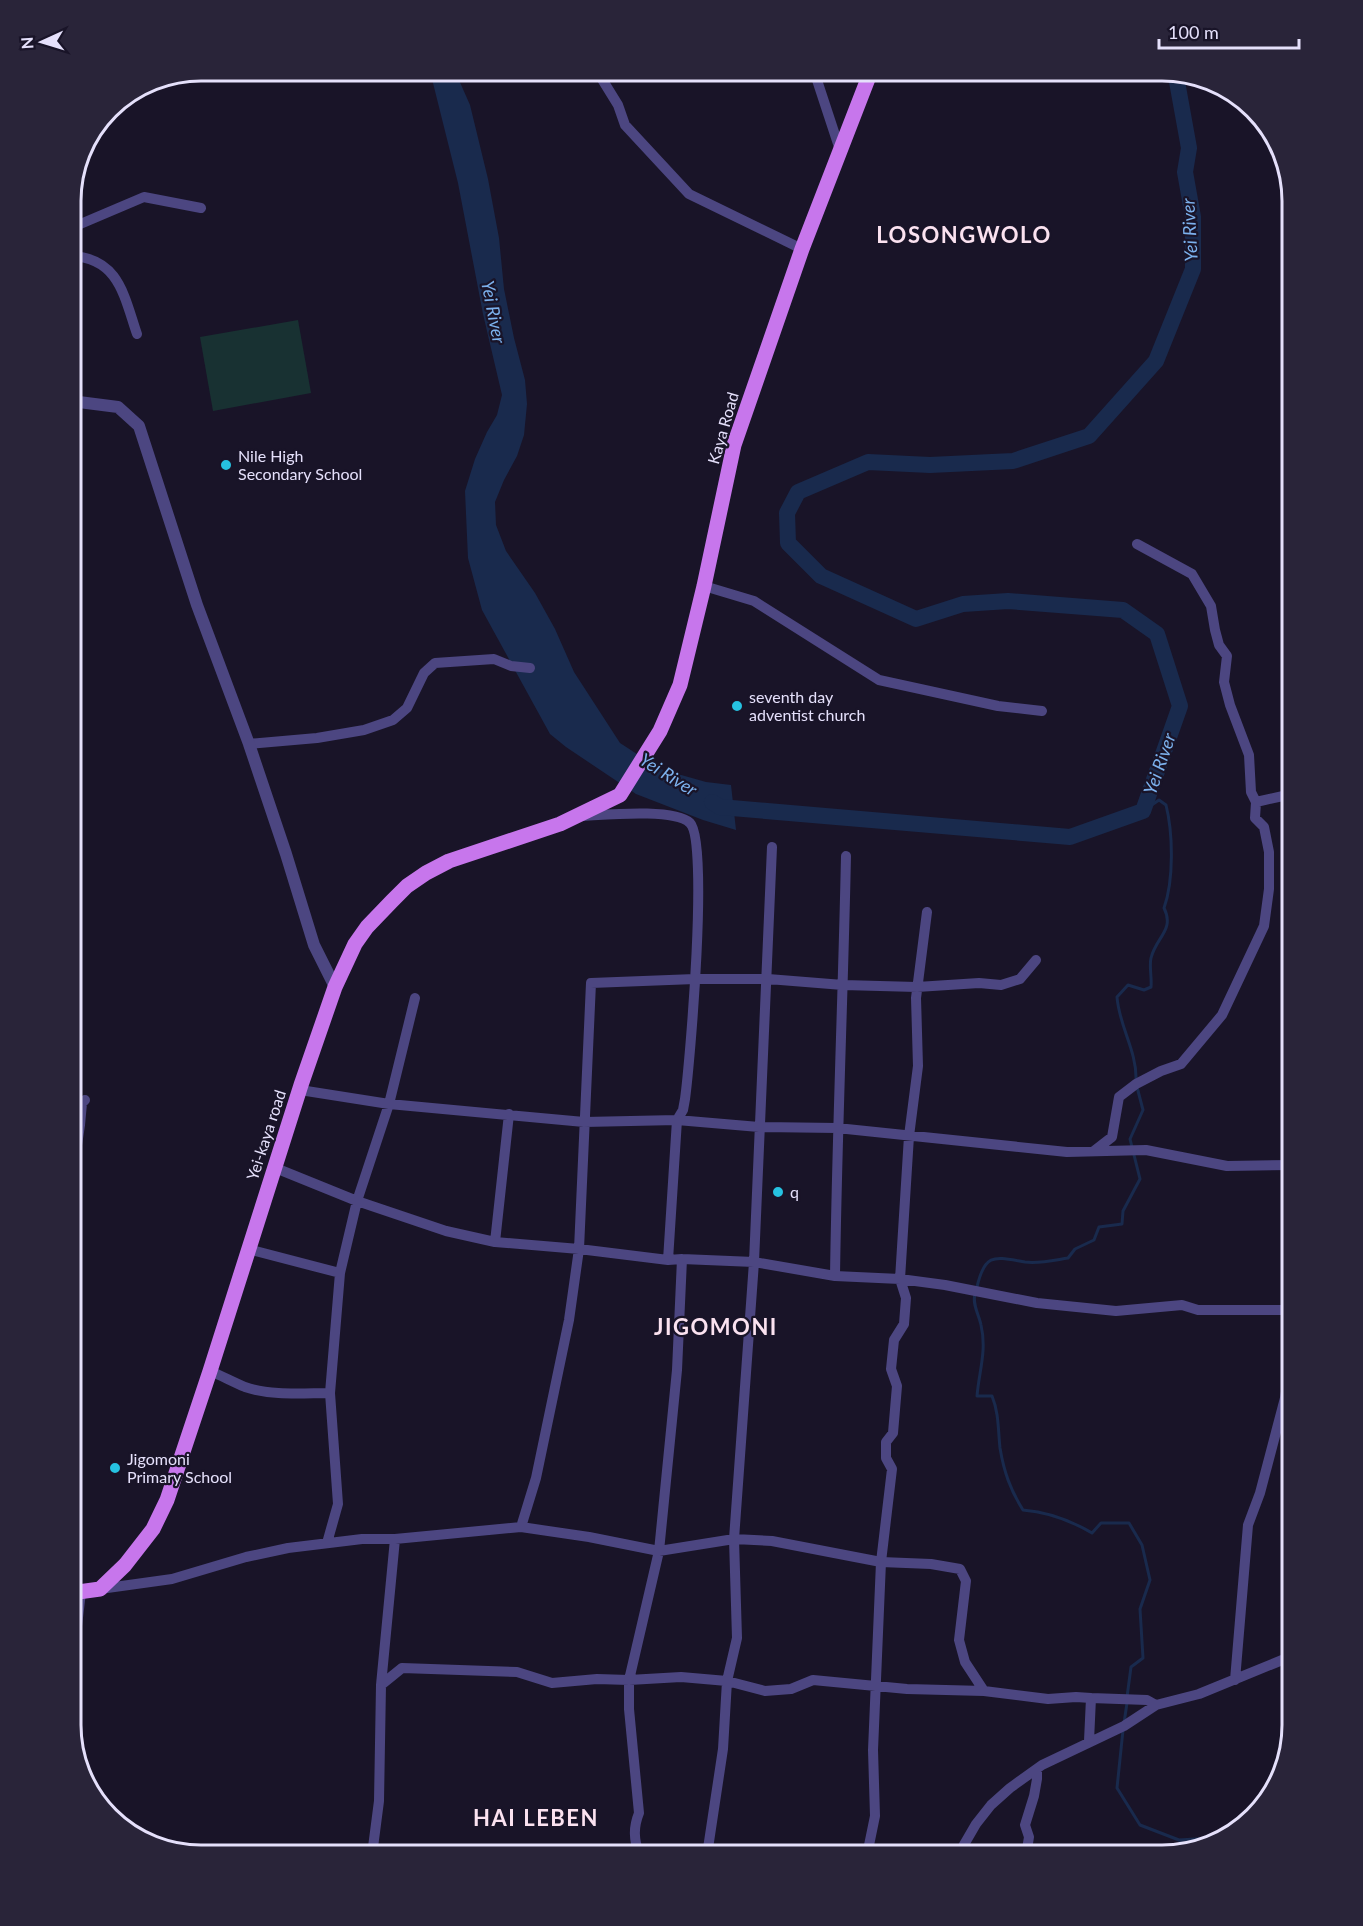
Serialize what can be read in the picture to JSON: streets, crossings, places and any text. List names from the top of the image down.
{
  "streets": {
    "main road": ["Kaya Road", "Yei-kaya road"]
  },
  "crossings": [
    ["Kaya Road", "Yei-kaya road"]
  ],
  "districts": ["LOSONGWOLO", "JIGOMONI", "HAI LEBEN"],
  "water": ["Yei River"],
  "places": [
    "Nile High Secondary School",
    "seventh day adventist church",
    "q",
    "Jigomoni Primary School"
  ],
  "scale_bar": "100 m",
  "north": "left"
}
